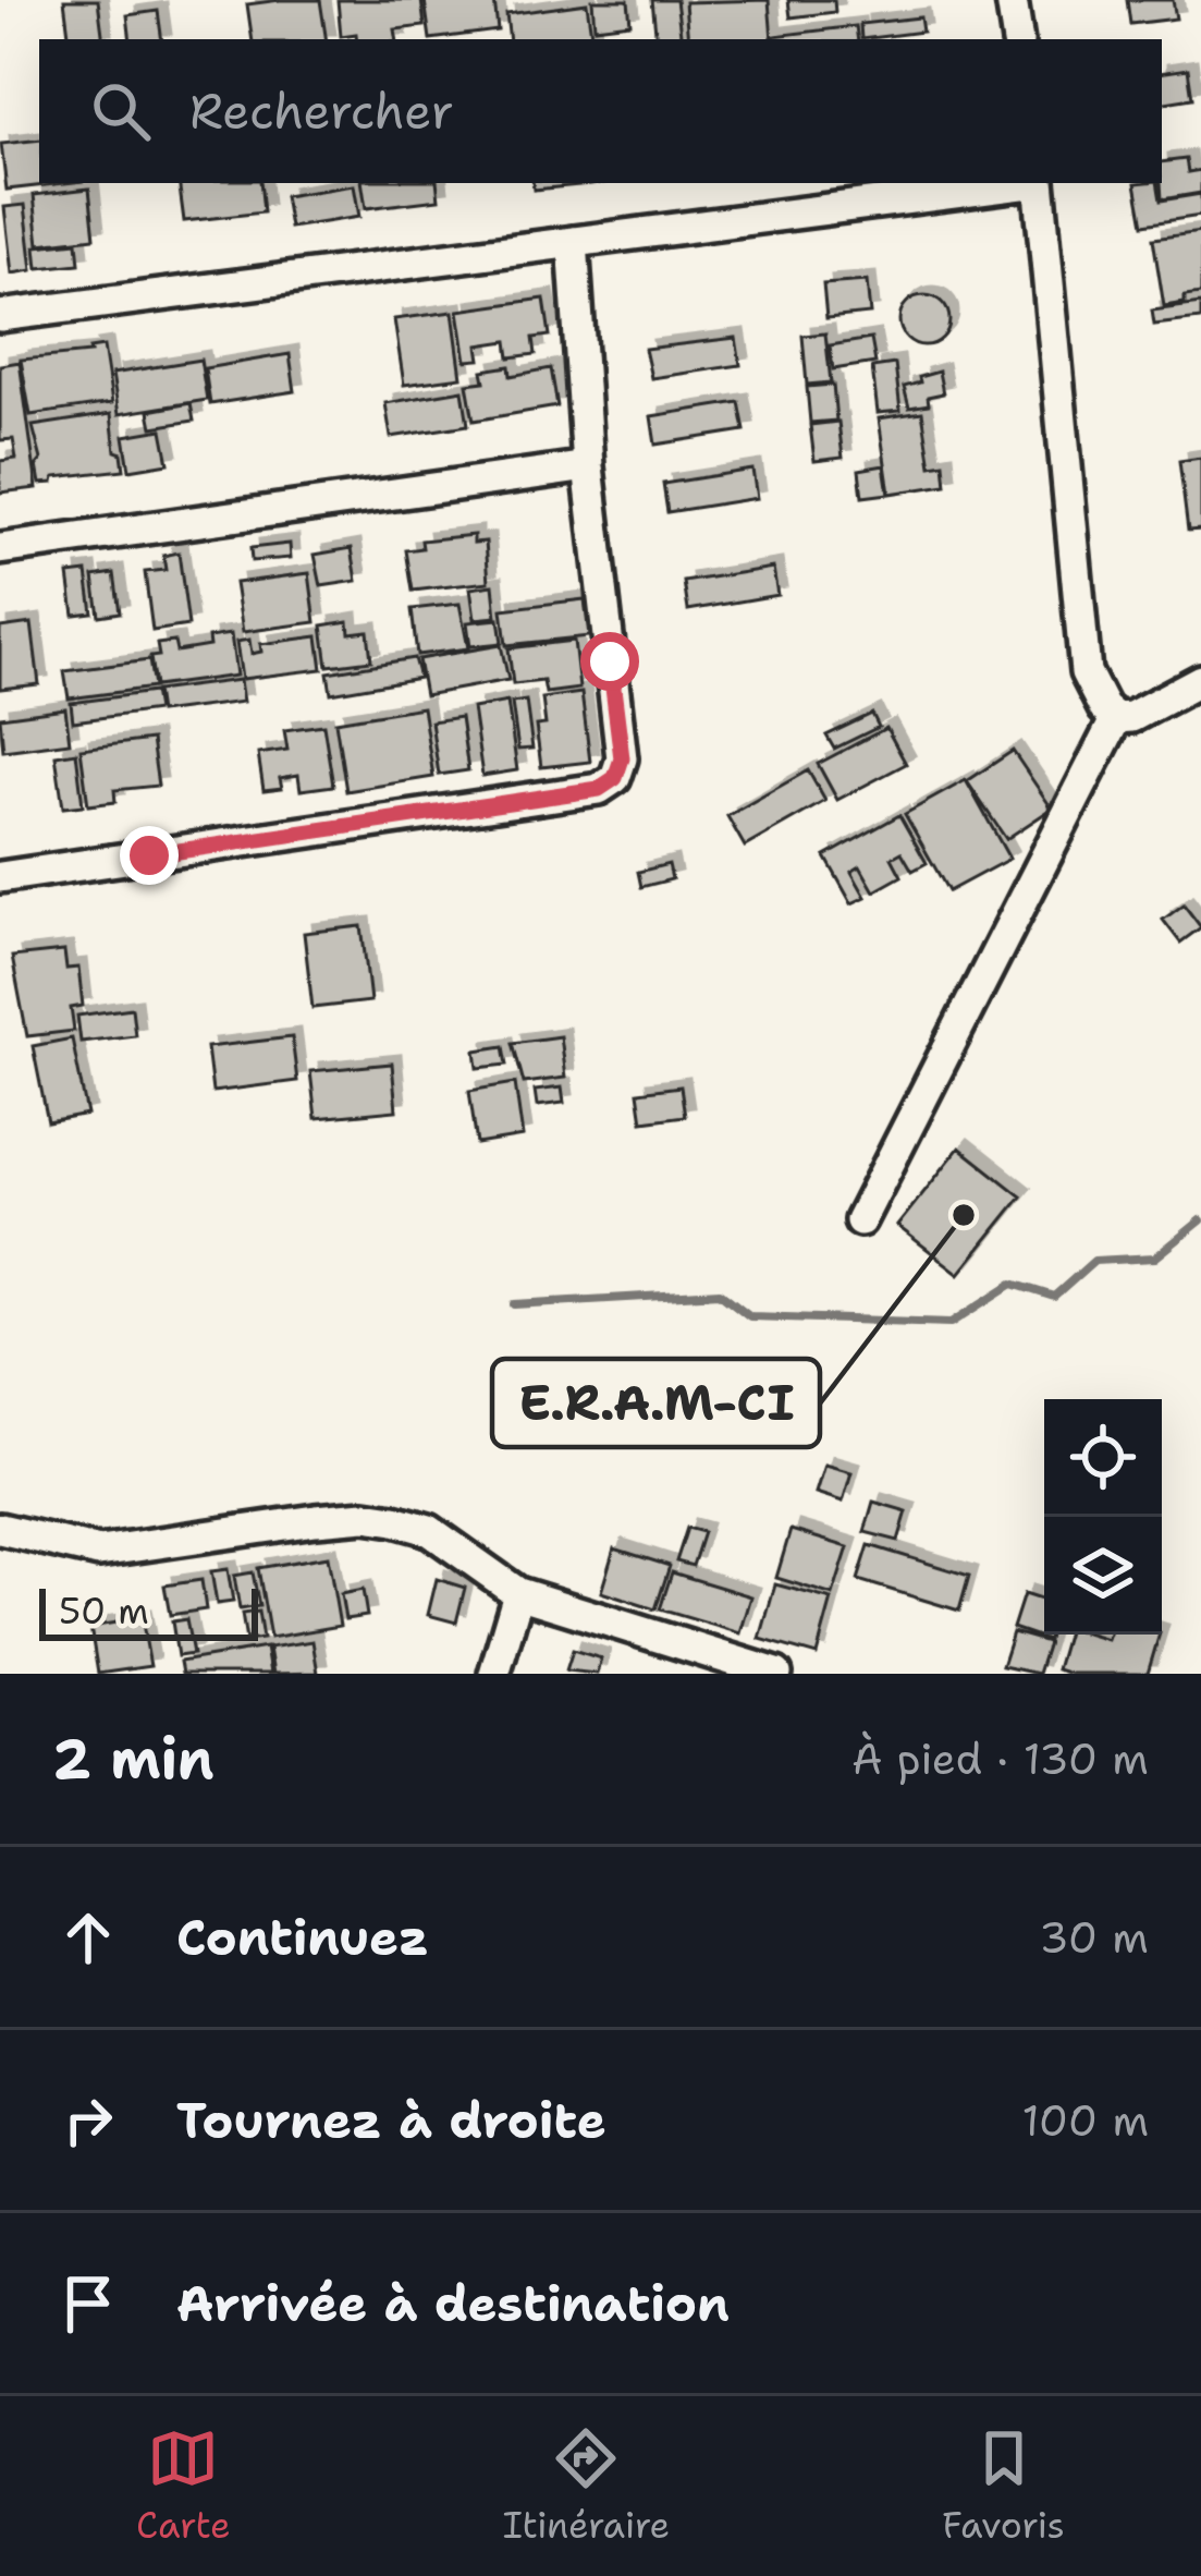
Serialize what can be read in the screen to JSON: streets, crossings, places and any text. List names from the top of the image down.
{
  "places": ["E.R.A.M-CI"],
  "scale_bar": "50 m",
  "page": {
    "search": "Rechercher",
    "scale": "50 m",
    "heading": ["2 min", "À pied · 130 m"],
    "list": [
      ["Continuez", "30 m"],
      ["Tournez à droite", "100 m"],
      "Arrivée à destination"
    ],
    "nav": ["Carte", "Itinéraire", "Favoris"]
  }
}
